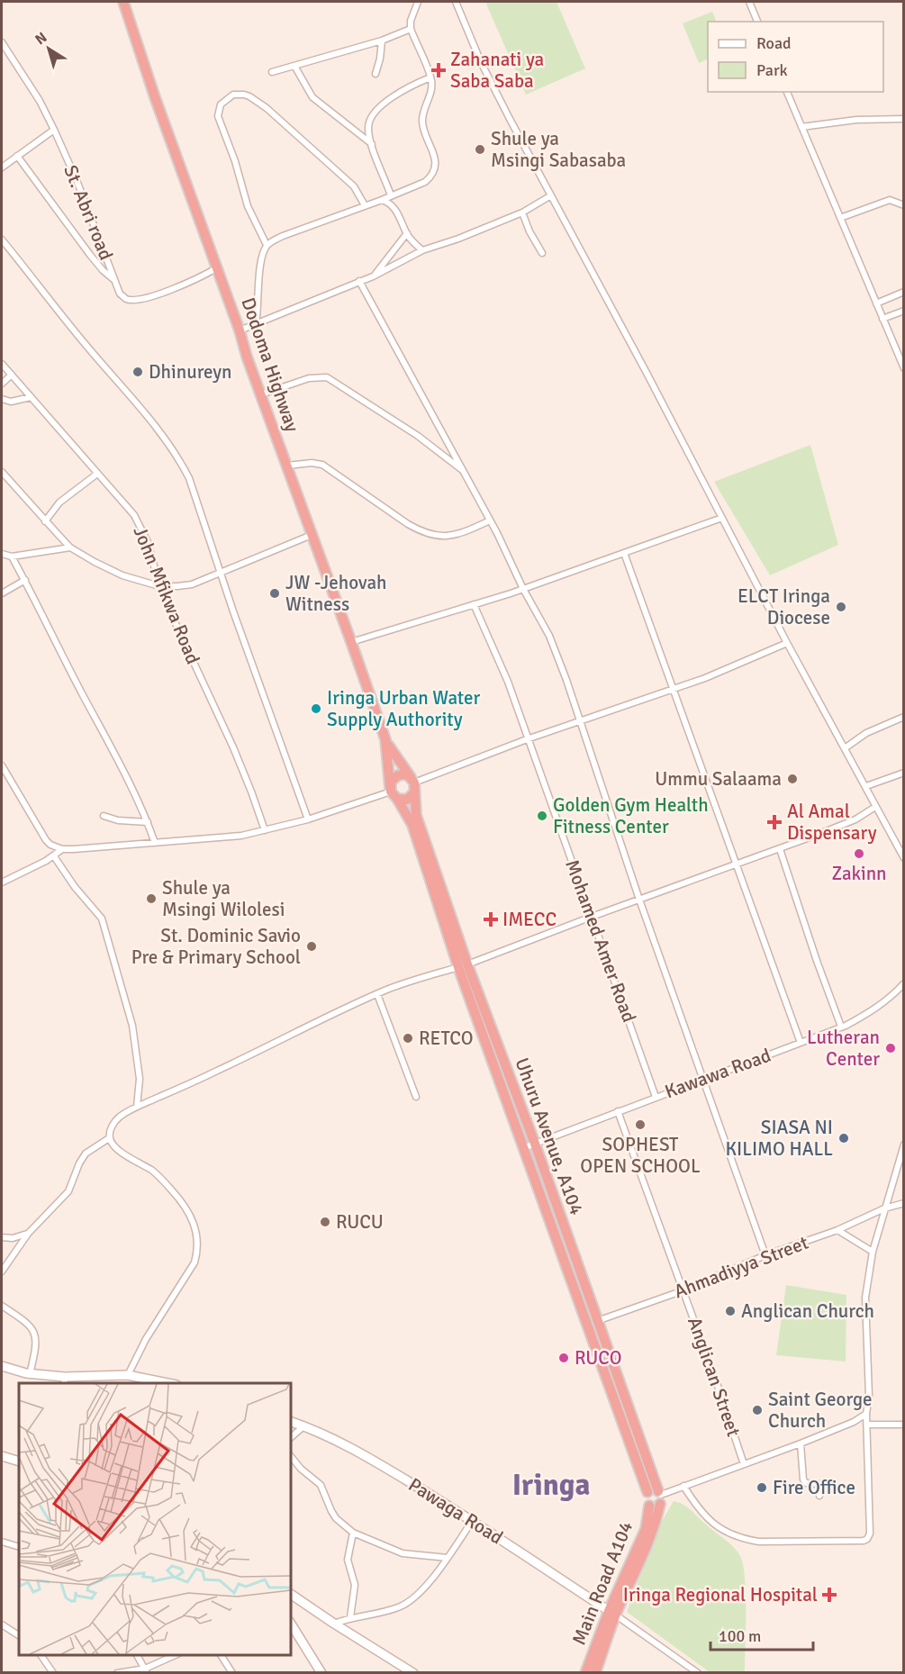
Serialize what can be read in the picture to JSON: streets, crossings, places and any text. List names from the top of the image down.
{
  "streets": {
    "highway": ["Dodoma Highway", "Uhuru Avenue, A104", "Main Road A104"],
    "main road": ["Pawaga Road"],
    "street": [
      "St. Abri road",
      "John Mfikwa Road",
      "Mohamed Amer Road",
      "Kawawa Road",
      "Ahmadiyya Street",
      "Anglican Street"
    ]
  },
  "crossings": [
    ["St. Abri road", "Dodoma Highway"],
    ["Mohamed Amer Road", "Kawawa Road"],
    ["Kawawa Road", "Uhuru Avenue, A104"],
    ["Kawawa Road", "Anglican Street"],
    ["Uhuru Avenue, A104", "Ahmadiyya Street"],
    ["Uhuru Avenue, A104", "Main Road A104"],
    ["Ahmadiyya Street", "Anglican Street"],
    ["Pawaga Road", "Main Road A104"]
  ],
  "districts": ["Iringa"],
  "places": {
    "health": [
      "Zahanati ya Saba Saba",
      "Al Amal Dispensary",
      "IMECC",
      "Iringa Regional Hospital"
    ],
    "other": [
      "Shule ya Msingi Sabasaba",
      "Dhinureyn",
      "JW -Jehovah Witness",
      "ELCT Iringa Diocese",
      "Iringa Urban Water Supply Authority",
      "Ummu Salaama",
      "Golden Gym Health Fitness Center",
      "Zakinn",
      "Shule ya Msingi Wilolesi",
      "St. Dominic Savio Pre & Primary School",
      "RETCO",
      "Lutheran Center",
      "SOPHEST OPEN SCHOOL",
      "SIASA NI KILIMO HALL",
      "RUCU",
      "Anglican Church",
      "RUCO",
      "Saint George Church",
      "Fire Office"
    ]
  },
  "legend": ["Road", "Park"],
  "scale_bar": "100 m",
  "north": "top left"
}
